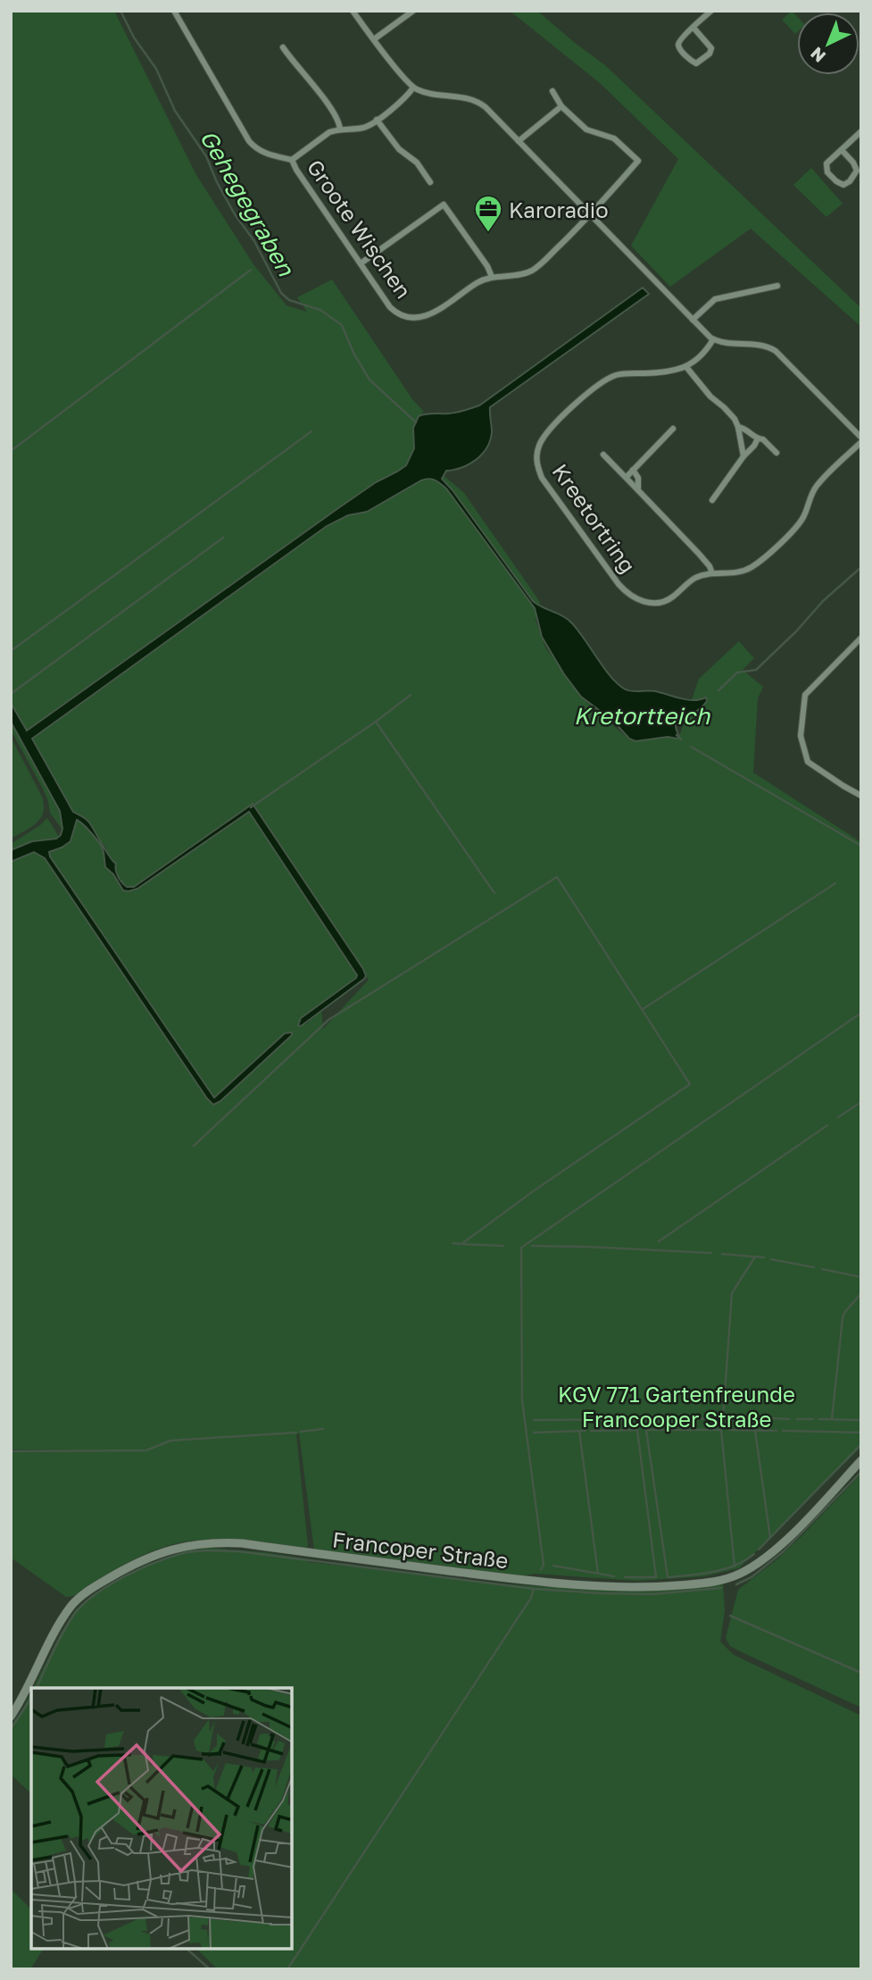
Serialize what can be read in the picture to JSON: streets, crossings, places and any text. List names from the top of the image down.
{
  "streets": {
    "main road": ["Francoper Straße"],
    "street": ["Groote Wischen", "Kreetortring"]
  },
  "water": ["Gehegegraben", "Kretortteich"],
  "parks": ["KGV 771 Gartenfreunde Francooper Straße"],
  "places": {
    "office": ["Karoradio"]
  },
  "north": "bottom left"
}
